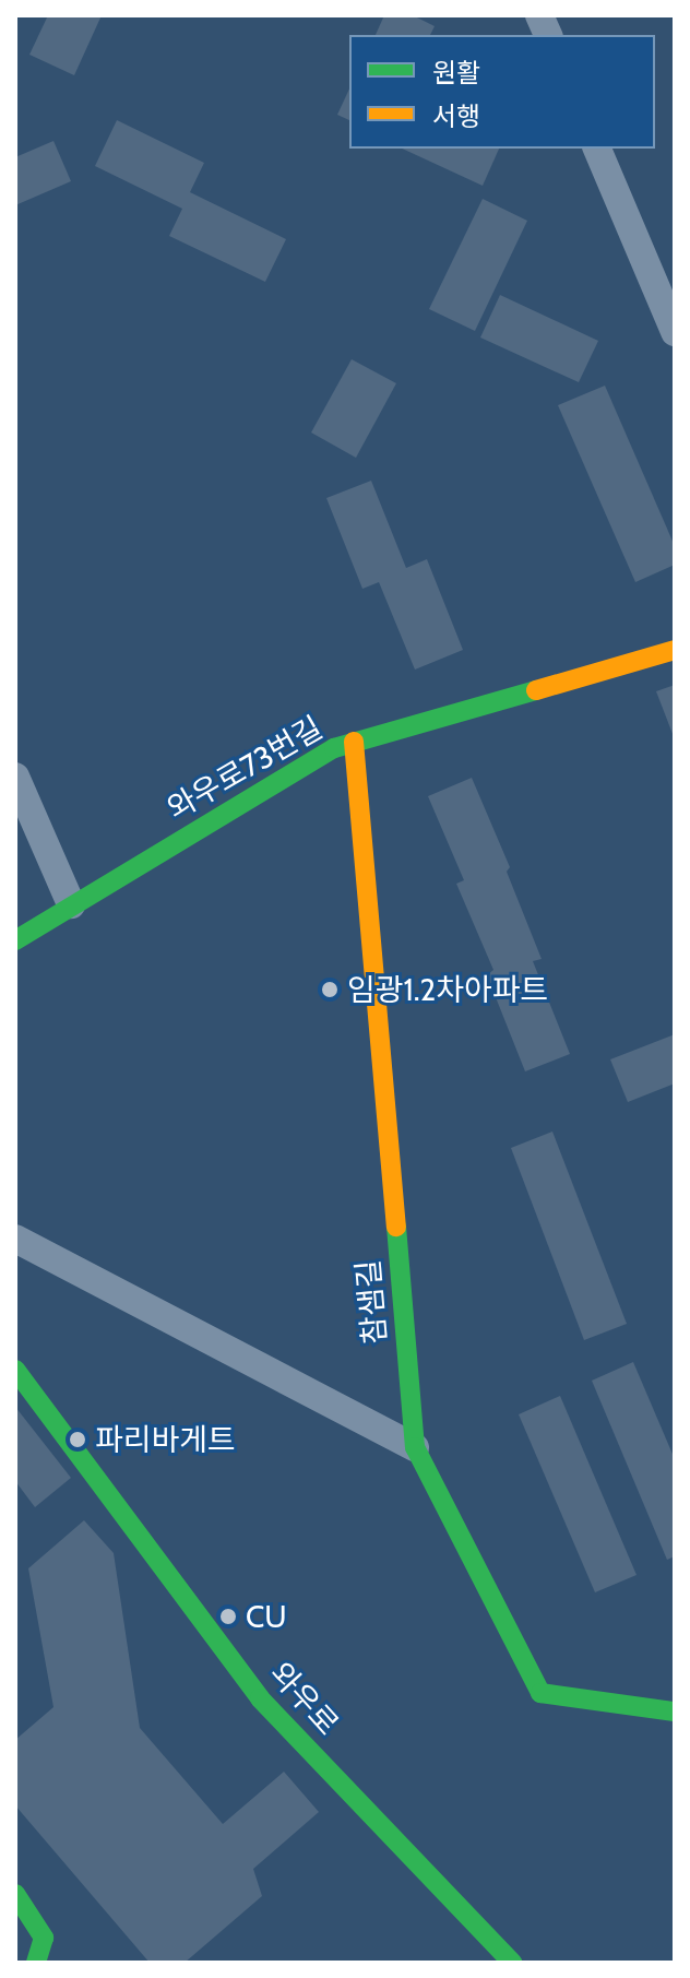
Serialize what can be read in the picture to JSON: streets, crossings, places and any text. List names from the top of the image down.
{
  "streets": {
    "street": ["와우로73번길", "참샘길", "와우로"]
  },
  "crossings": [
    ["와우로73번길", "참샘길"]
  ],
  "places": ["임광1.2차아파트", "파리바게트", "CU"],
  "legend": ["원활", "서행"]
}
